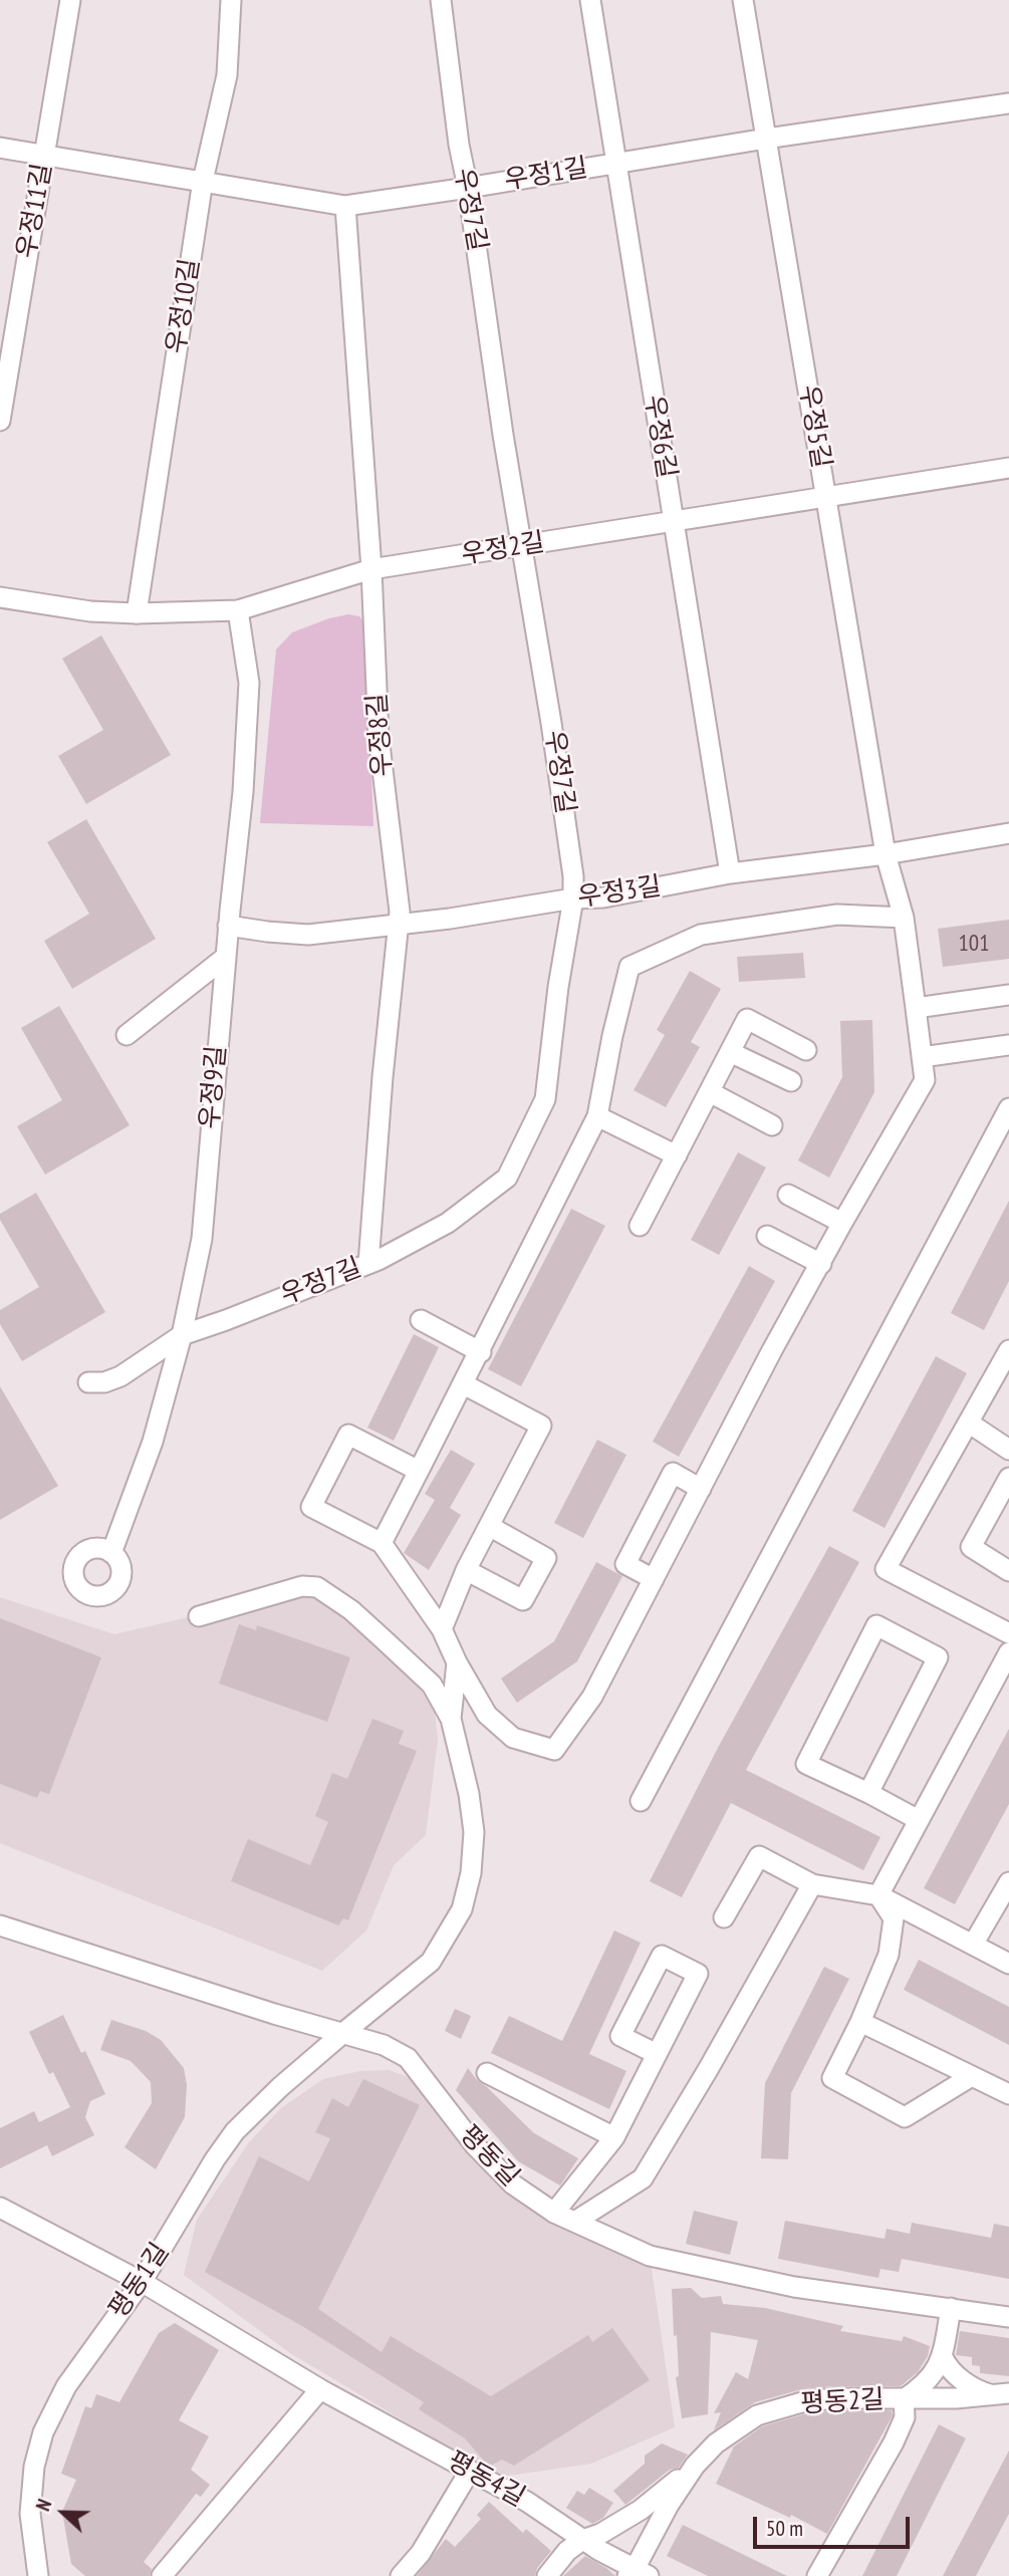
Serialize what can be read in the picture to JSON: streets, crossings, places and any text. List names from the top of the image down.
{
  "streets": {
    "street": [
      "우정1길",
      "우정7길",
      "우정11길",
      "우정10길",
      "우정5길",
      "우정6길",
      "우정2길",
      "우정8길",
      "우정3길",
      "우정9길",
      "평동길",
      "평동1길",
      "평동2길",
      "평동4길"
    ]
  },
  "crossings": [
    ["우정1길", "우정7길"],
    ["우정1길", "우정11길"],
    ["우정1길", "우정10길"],
    ["우정1길", "우정5길"],
    ["우정1길", "우정6길"],
    ["우정1길", "우정8길"],
    ["우정7길", "우정2길"],
    ["우정7길", "우정8길"],
    ["우정7길", "우정3길"],
    ["우정7길", "우정9길"],
    ["우정10길", "우정2길"],
    ["우정5길", "우정2길"],
    ["우정5길", "우정3길"],
    ["우정6길", "우정2길"],
    ["우정6길", "우정3길"],
    ["우정2길", "우정8길"],
    ["우정2길", "우정9길"],
    ["우정8길", "우정3길"],
    ["우정3길", "우정9길"],
    ["평동길", "평동1길"],
    ["평동1길", "평동4길"],
    ["평동2길", "평동4길"]
  ],
  "house_numbers": ["101"],
  "scale_bar": "50 m",
  "north": "left"
}
